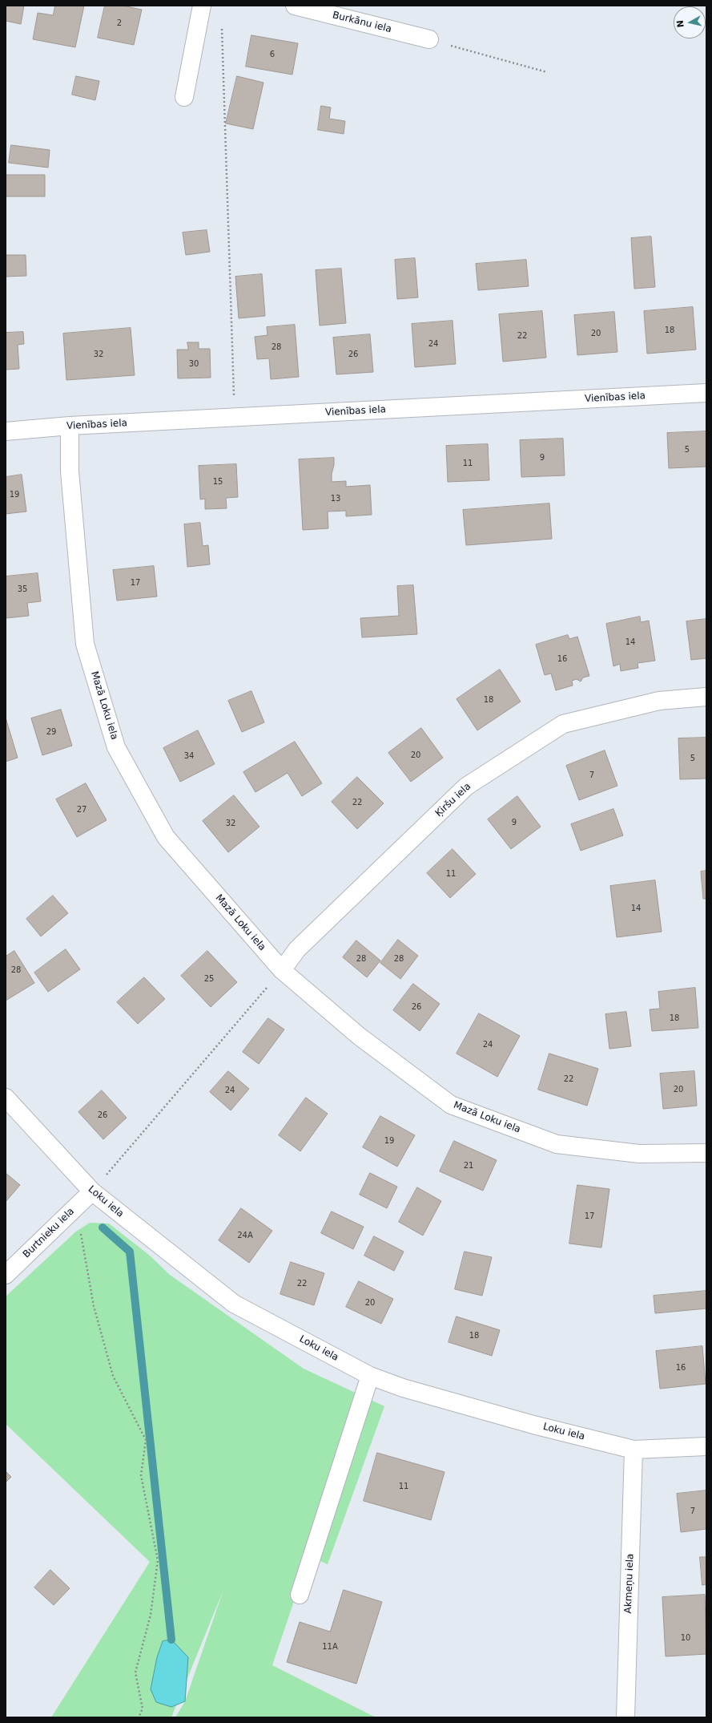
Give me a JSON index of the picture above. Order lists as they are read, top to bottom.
{
  "streets": {
    "street": [
      "Burkānu iela",
      "Vienības iela",
      "Mazā Loku iela",
      "Ķiršu iela",
      "Loku iela",
      "Burtnieku iela",
      "Akmeņu iela"
    ]
  },
  "crossings": [
    ["Vienības iela", "Mazā Loku iela"],
    ["Mazā Loku iela", "Ķiršu iela"],
    ["Loku iela", "Burtnieku iela"],
    ["Loku iela", "Akmeņu iela"]
  ],
  "house_numbers": [
    "2",
    "6",
    "18",
    "20",
    "22",
    "24",
    "28",
    "32",
    "26",
    "30",
    "5",
    "9",
    "11",
    "15",
    "19",
    "13",
    "17",
    "35",
    "14",
    "16",
    "18",
    "29",
    "20",
    "34",
    "5",
    "7",
    "22",
    "27",
    "9",
    "32",
    "11",
    "14",
    "28",
    "28",
    "28",
    "25",
    "26",
    "18",
    "24",
    "22",
    "20",
    "24",
    "26",
    "19",
    "21",
    "17",
    "24A",
    "22",
    "20",
    "18",
    "16",
    "11",
    "7",
    "10",
    "11A"
  ],
  "north": "left"
}
